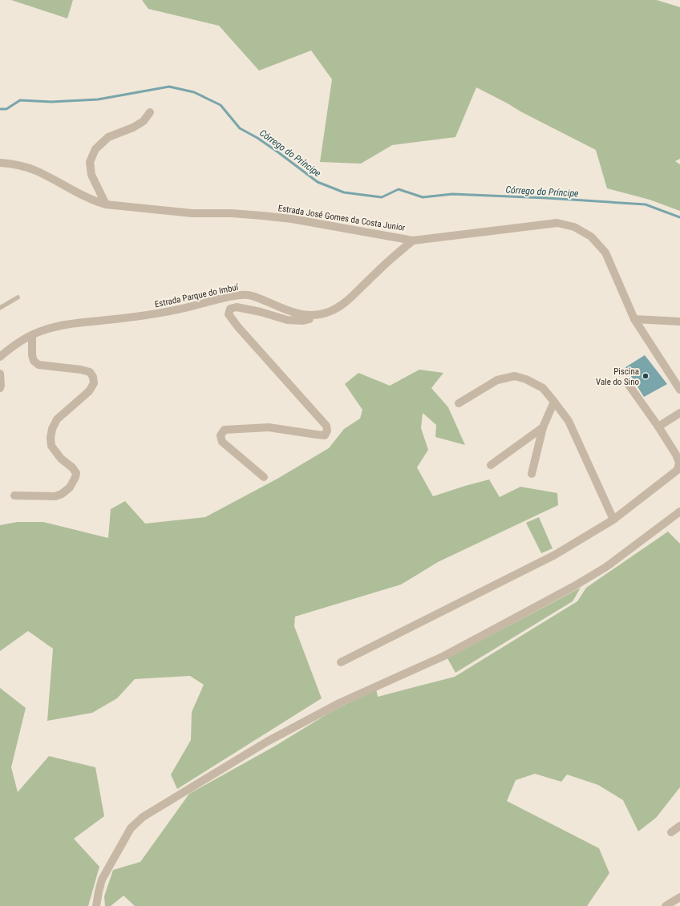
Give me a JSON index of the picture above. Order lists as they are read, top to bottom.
{
  "streets": {
    "street": ["Estrada José Gomes da Costa Junior", "Estrada Parque do Imbuí"]
  },
  "crossings": [
    ["Estrada José Gomes da Costa Junior", "Estrada Parque do Imbuí"]
  ],
  "water": ["Córrego do Príncipe"],
  "places": ["Piscina Vale do Sino"]
}
